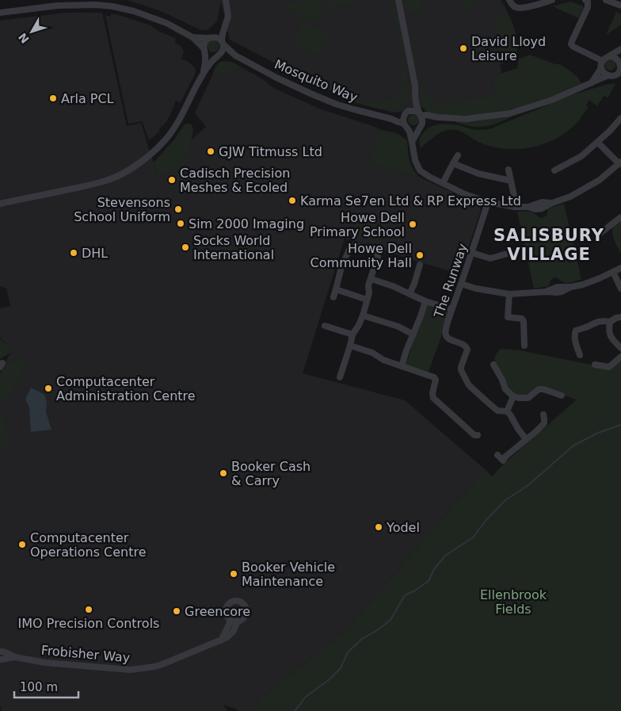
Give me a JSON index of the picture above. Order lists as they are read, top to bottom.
{
  "streets": {
    "street": ["Mosquito Way", "The Runway", "Frobisher Way"]
  },
  "districts": ["SALISBURY VILLAGE"],
  "parks": ["Ellenbrook Fields"],
  "places": [
    "David Lloyd Leisure",
    "Arla PCL",
    "GJW Titmuss Ltd",
    "Cadisch Precision Meshes & Ecoled",
    "Karma Se7en Ltd & RP Express Ltd",
    "Stevensons School Uniform",
    "Sim 2000 Imaging",
    "Howe Dell Primary School",
    "Socks World International",
    "DHL",
    "Howe Dell Community Hall",
    "Computacenter Administration Centre",
    "Booker Cash & Carry",
    "Yodel",
    "Computacenter Operations Centre",
    "Booker Vehicle Maintenance",
    "IMO Precision Controls",
    "Greencore"
  ],
  "scale_bar": "100 m",
  "north": "bottom left"
}
